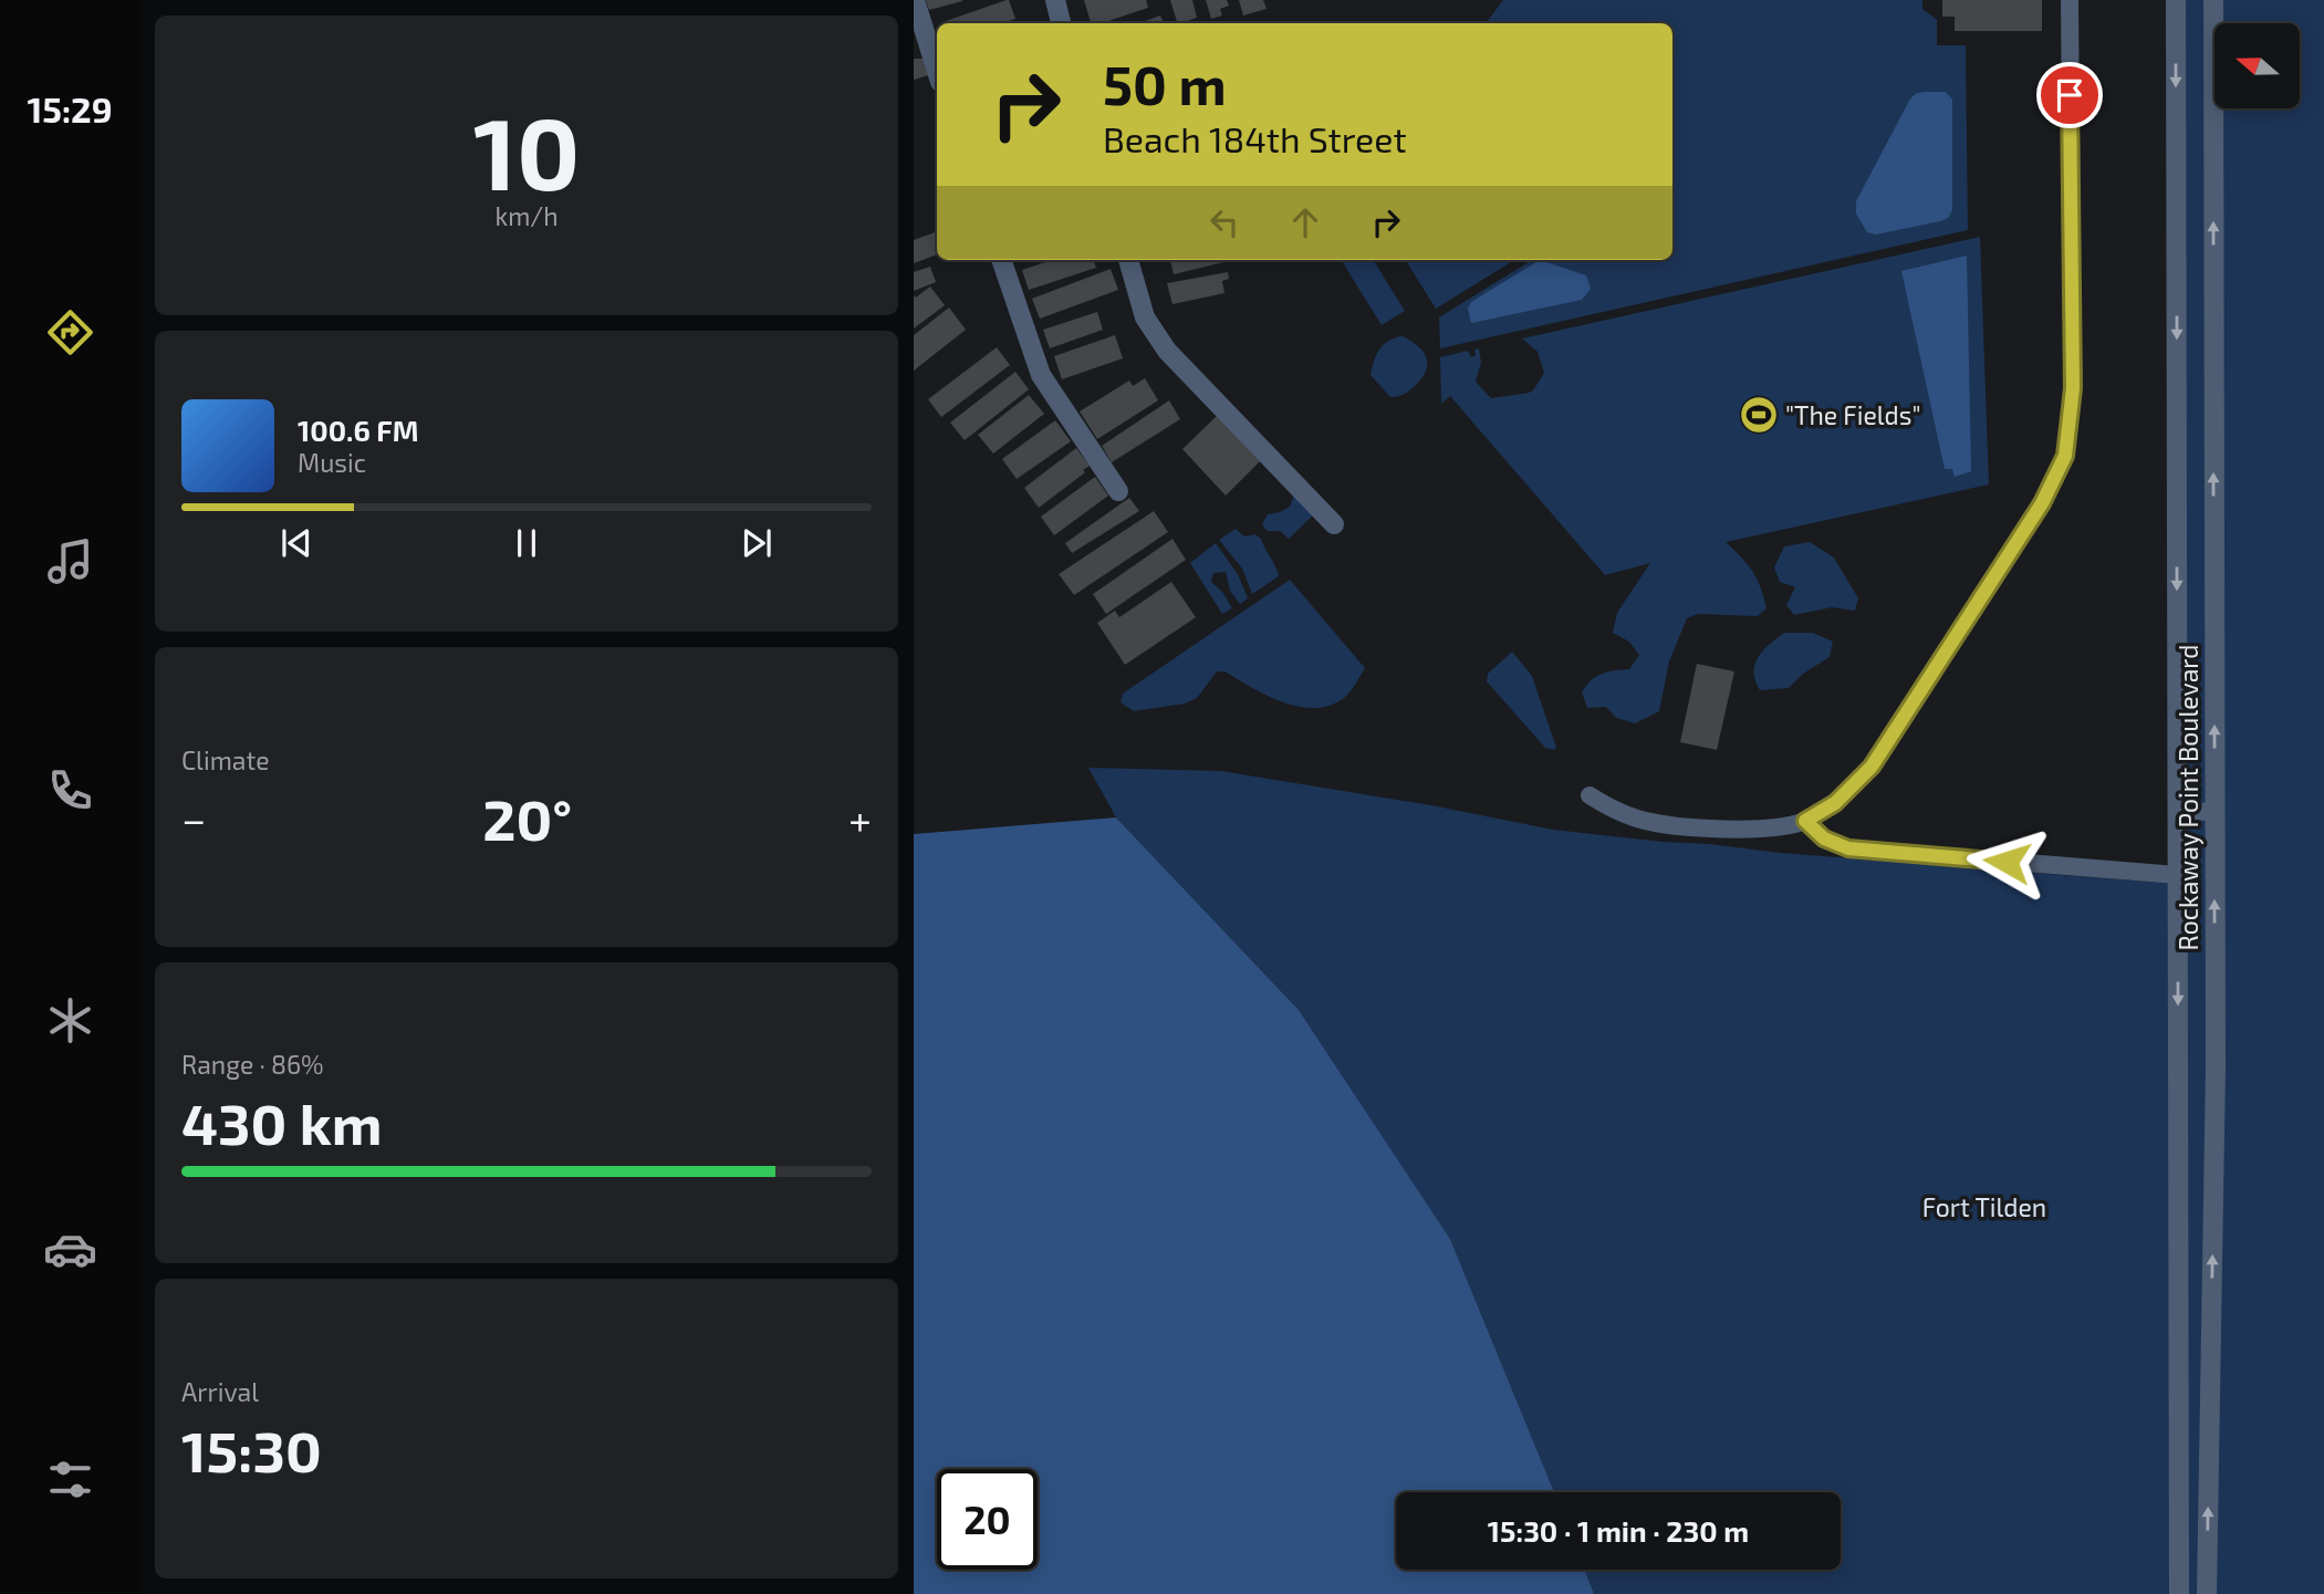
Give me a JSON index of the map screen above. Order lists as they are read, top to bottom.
{
  "streets": {
    "street": ["Rockaway Point Boulevard"]
  },
  "parks": ["Fort Tilden"],
  "places": {
    "sports": ["\"The Fields\""]
  },
  "north": "left",
  "page": {
    "tabs": "15:29",
    "tile": [
      ["10", "km/h"],
      "Climate",
      ["Range · 86%", "430 km"],
      ["Arrival", "15:30"]
    ],
    "turn": ["50 m", "Beach 184th Street"],
    "song": ["100.6 FM", "Music"],
    "heat": ["−", "20°", "+"],
    "limit": "20",
    "trip": "15:30 · 1 min · 230 m"
  }
}
